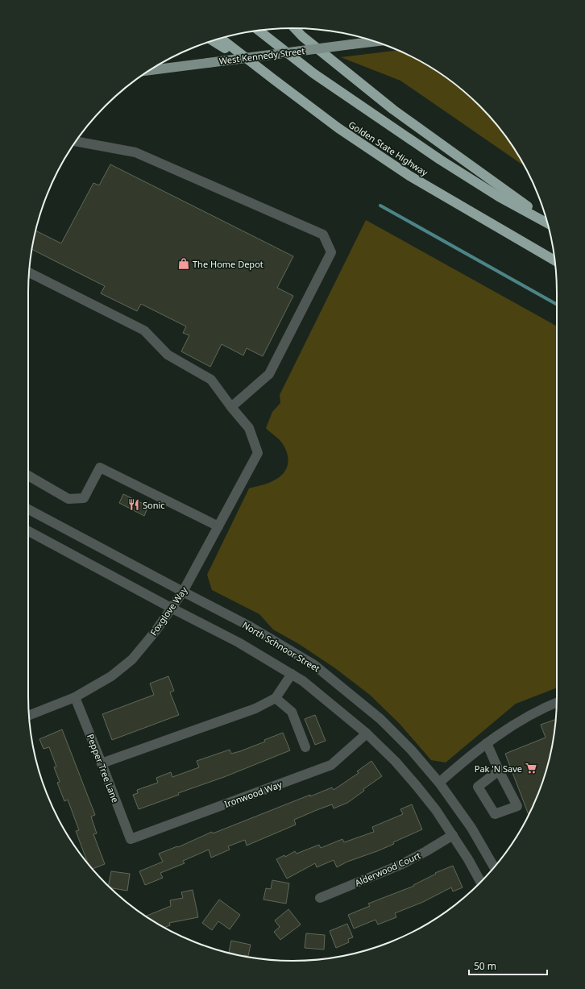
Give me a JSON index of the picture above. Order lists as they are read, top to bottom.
{
  "streets": {
    "highway": ["Golden State Highway"],
    "main road": ["West Kennedy Street"],
    "street": [
      "Foxglove Way",
      "North Schnoor Street",
      "Pepper Tree Lane",
      "Ironwood Way",
      "Alderwood Court"
    ]
  },
  "crossings": [
    ["Foxglove Way", "North Schnoor Street"],
    ["Foxglove Way", "Pepper Tree Lane"],
    ["North Schnoor Street", "Ironwood Way"],
    ["North Schnoor Street", "Alderwood Court"],
    ["Pepper Tree Lane", "Ironwood Way"]
  ],
  "places": {
    "shop": ["The Home Depot"],
    "restaurant": ["Sonic"],
    "supermarket": ["Pak 'N Save"]
  },
  "scale_bar": "50 m"
}
